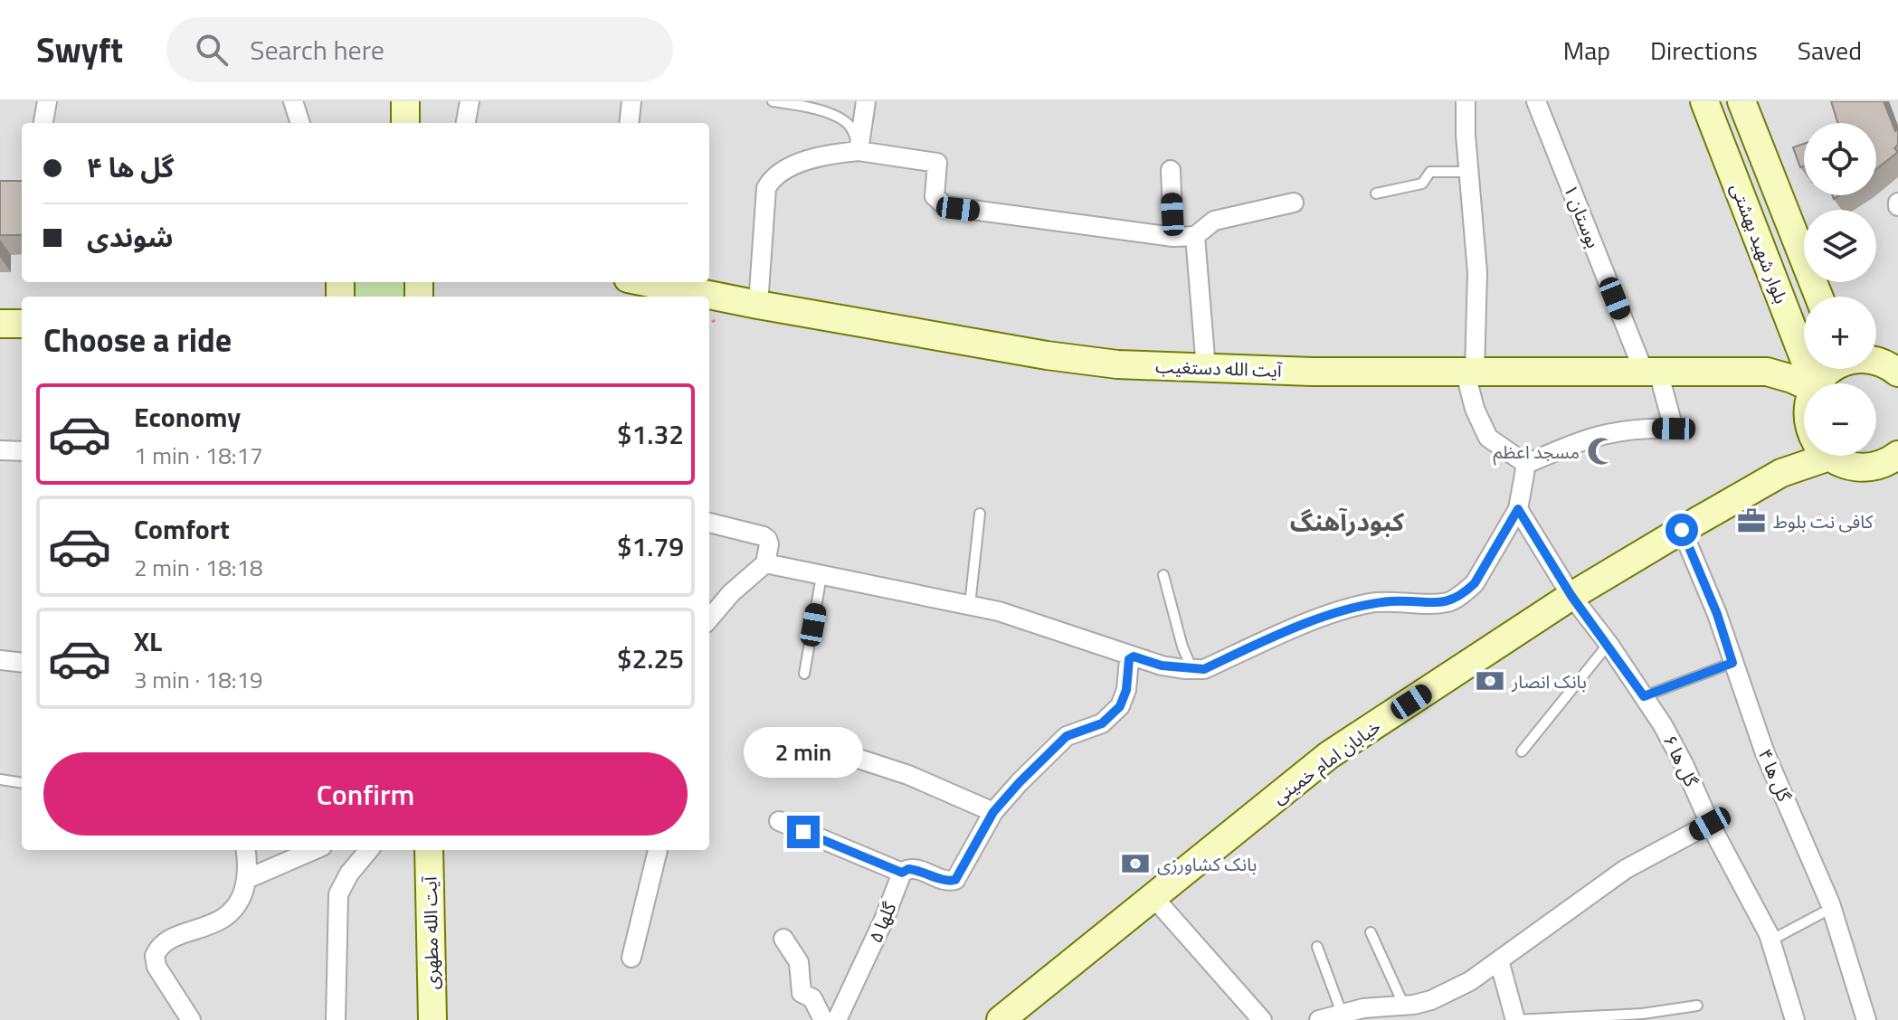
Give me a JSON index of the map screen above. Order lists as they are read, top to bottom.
{
  "streets": {
    "main road": [
      "بلوار شهید بهشتی",
      "آیت الله دستغیب",
      "خیابان امام خمینی",
      "آیت الله مطهری"
    ],
    "street": [
      "بوستان ۱",
      "گل ها ۶",
      "گل ها ۴",
      "گلها ۵"
    ]
  },
  "crossings": [
    ["بوستان ۱", "آیت الله دستغیب"],
    ["گل ها ۶", "خیابان امام خمینی"],
    ["خیابان امام خمینی", "گل ها ۴"]
  ],
  "districts": ["کبودرآهنگ"],
  "places": {
    "mosque": ["مسجد اعظم"],
    "office": ["کافی نت بلوط"],
    "bank": ["بانک انصار", "بانک کشاورزی"]
  },
  "page": {
    "header": "Swyft",
    "search": "Search here",
    "nav": ["Map", "Directions", "Saved"],
    "map_buttons": ["+", "−"],
    "banner": ["گل ها ۴", "شوندی"],
    "heading": "Choose a ride",
    "list": [
      {
        "name": "Economy",
        "note": "1 min · 18:17",
        "value": "$1.32"
      },
      {
        "name": "Comfort",
        "note": "2 min · 18:18",
        "value": "$1.79"
      },
      {
        "name": "XL",
        "note": "3 min · 18:19",
        "value": "$2.25"
      }
    ],
    "bubble": "2 min",
    "buttons": "Confirm"
  }
}
